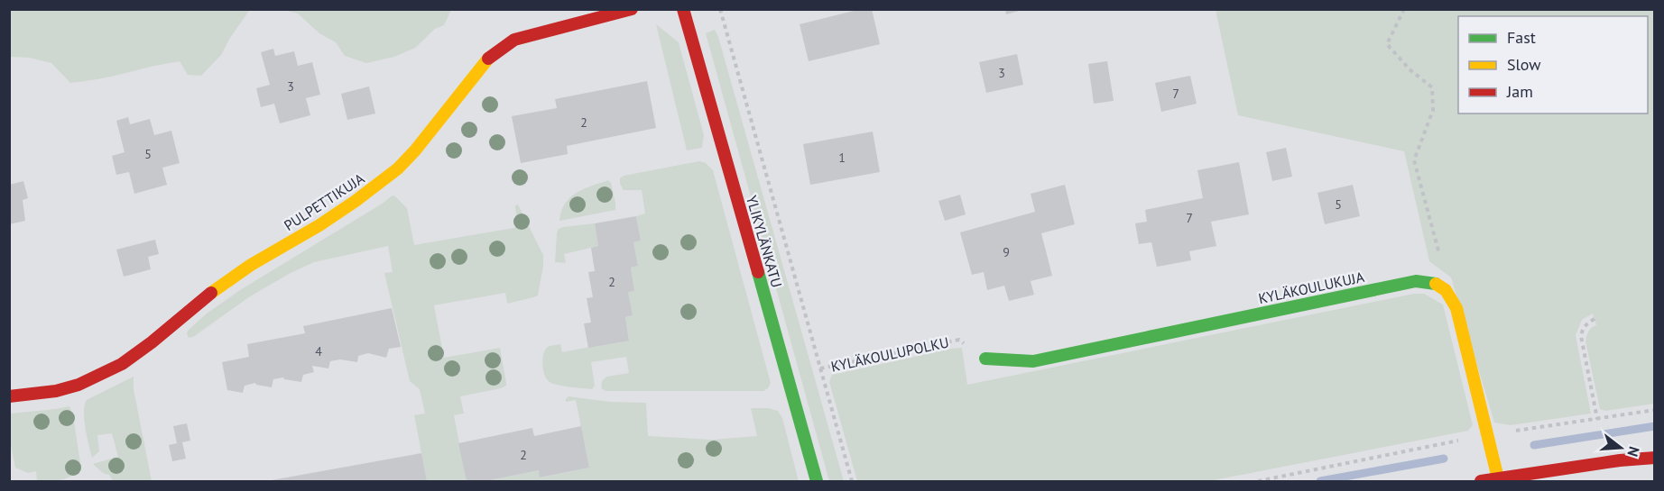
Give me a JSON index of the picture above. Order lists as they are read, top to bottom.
{
  "streets": {
    "street": ["PULPETTIKUJA", "YLIKYLÄNKATU", "KYLÄKOULUKUJA"],
    "path": ["KYLÄKOULUPOLKU"]
  },
  "crossings": [
    ["KYLÄKOULUKUJA", "KYLÄKOULUPOLKU"]
  ],
  "house_numbers": [
    "3",
    "3",
    "7",
    "2",
    "5",
    "1",
    "5",
    "7",
    "9",
    "2",
    "4",
    "2"
  ],
  "legend": ["Fast", "Slow", "Jam"],
  "north": "right"
}
